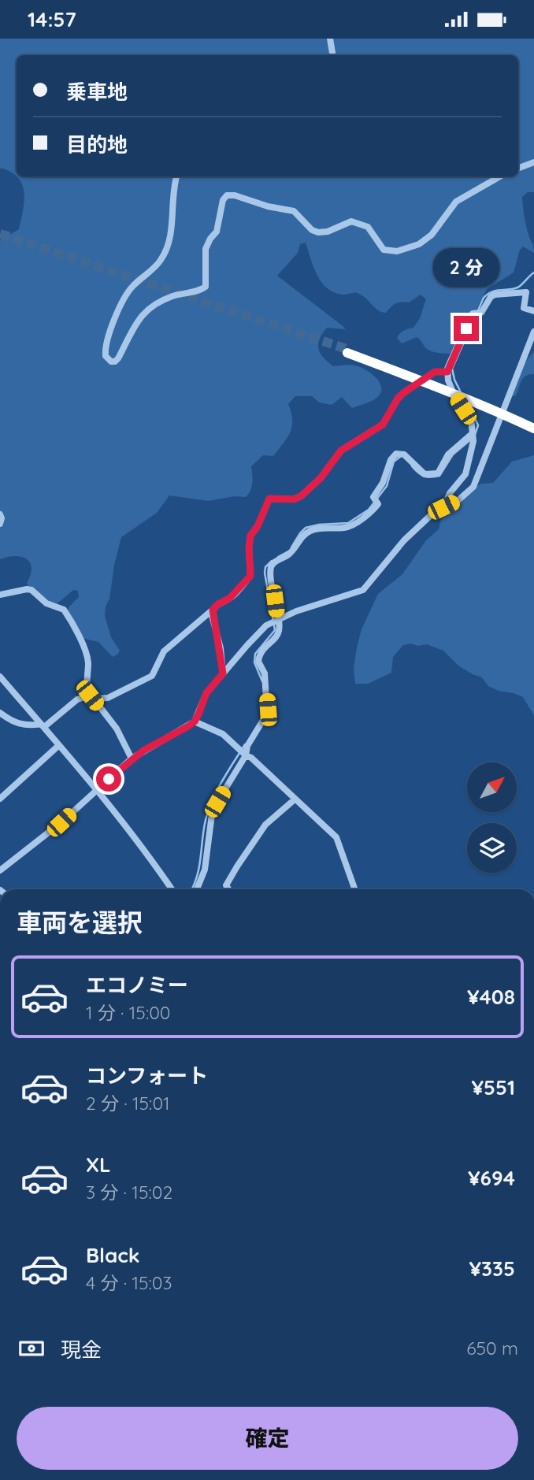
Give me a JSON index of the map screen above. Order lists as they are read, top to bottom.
{
  "north": "top right",
  "page": {
    "status": "14:57",
    "banner": ["乗車地", "目的地"],
    "bubble": "2 分",
    "heading": "車両を選択",
    "list": [
      {
        "name": "エコノミー",
        "note": "1 分 · 15:00",
        "value": "¥408"
      },
      {
        "name": "コンフォート",
        "note": "2 分 · 15:01",
        "value": "¥551"
      },
      {
        "name": "XL",
        "note": "3 分 · 15:02",
        "value": "¥694"
      },
      {
        "name": "Black",
        "note": "4 分 · 15:03",
        "value": "¥335"
      }
    ],
    "pay": ["現金", "650 m"],
    "buttons": "確定"
  }
}
